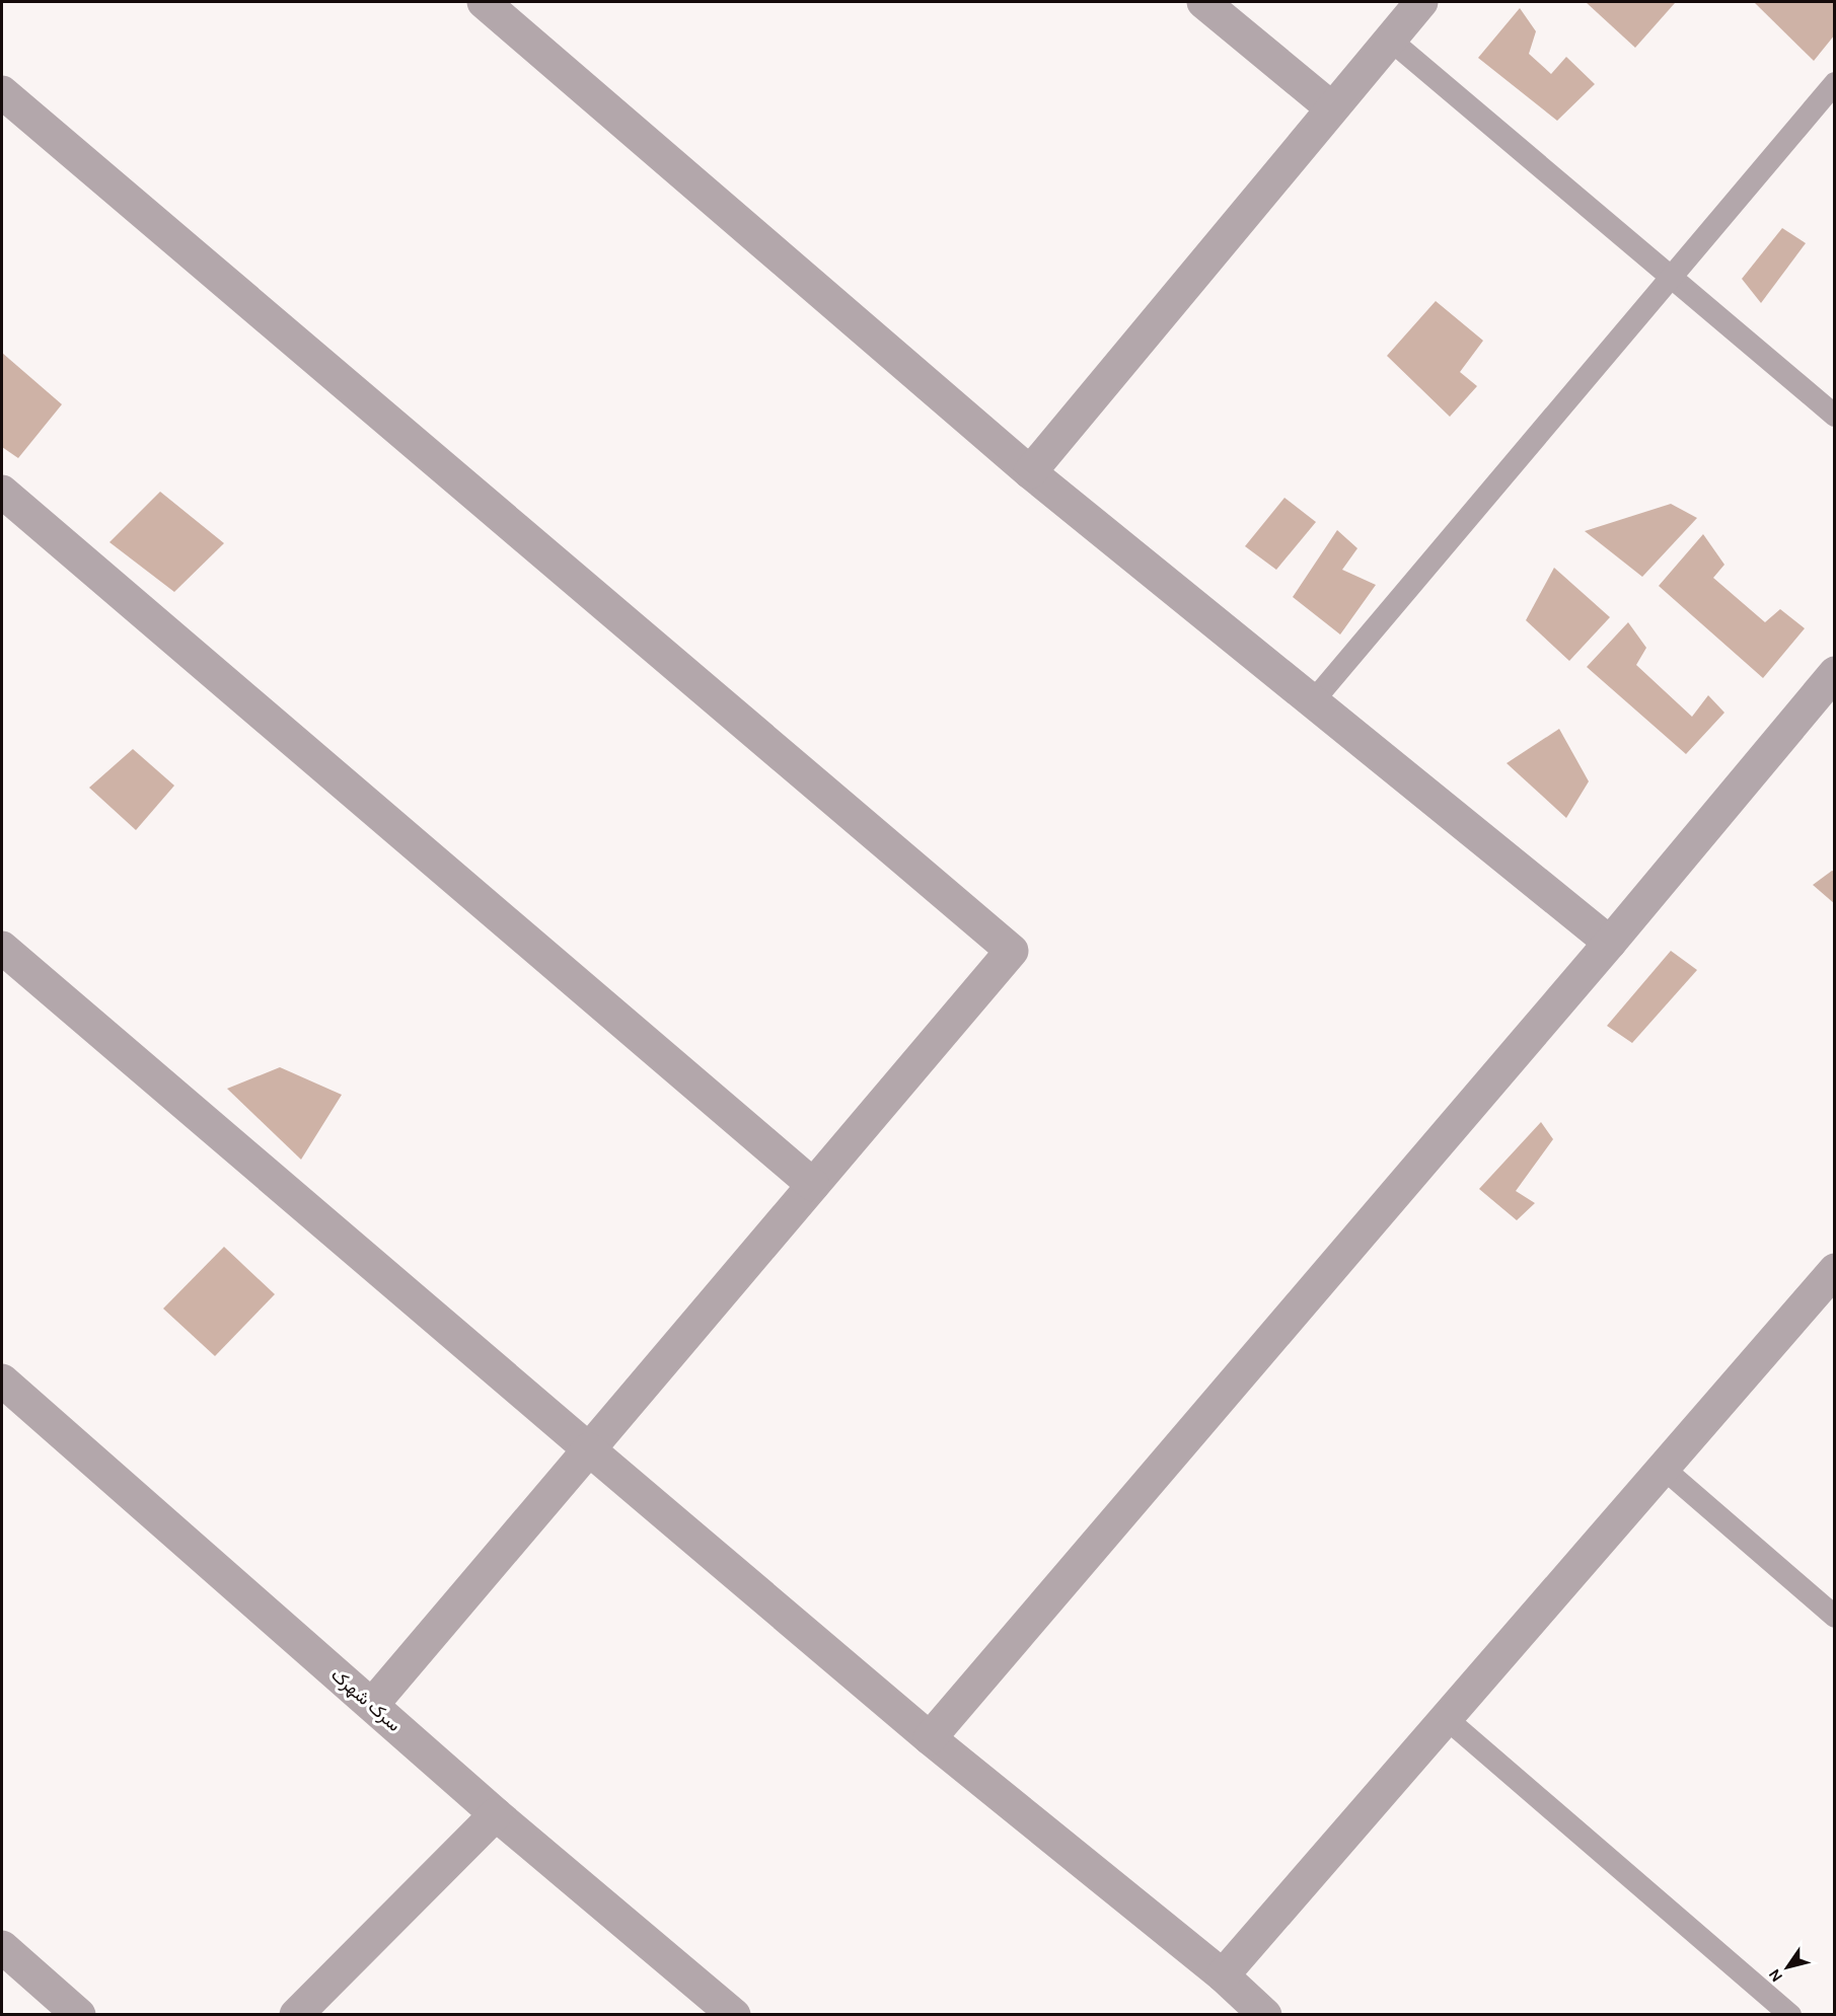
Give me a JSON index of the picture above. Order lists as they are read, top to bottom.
{
  "streets": {
    "street": ["سرک شهرک"]
  },
  "north": "bottom left"
}
